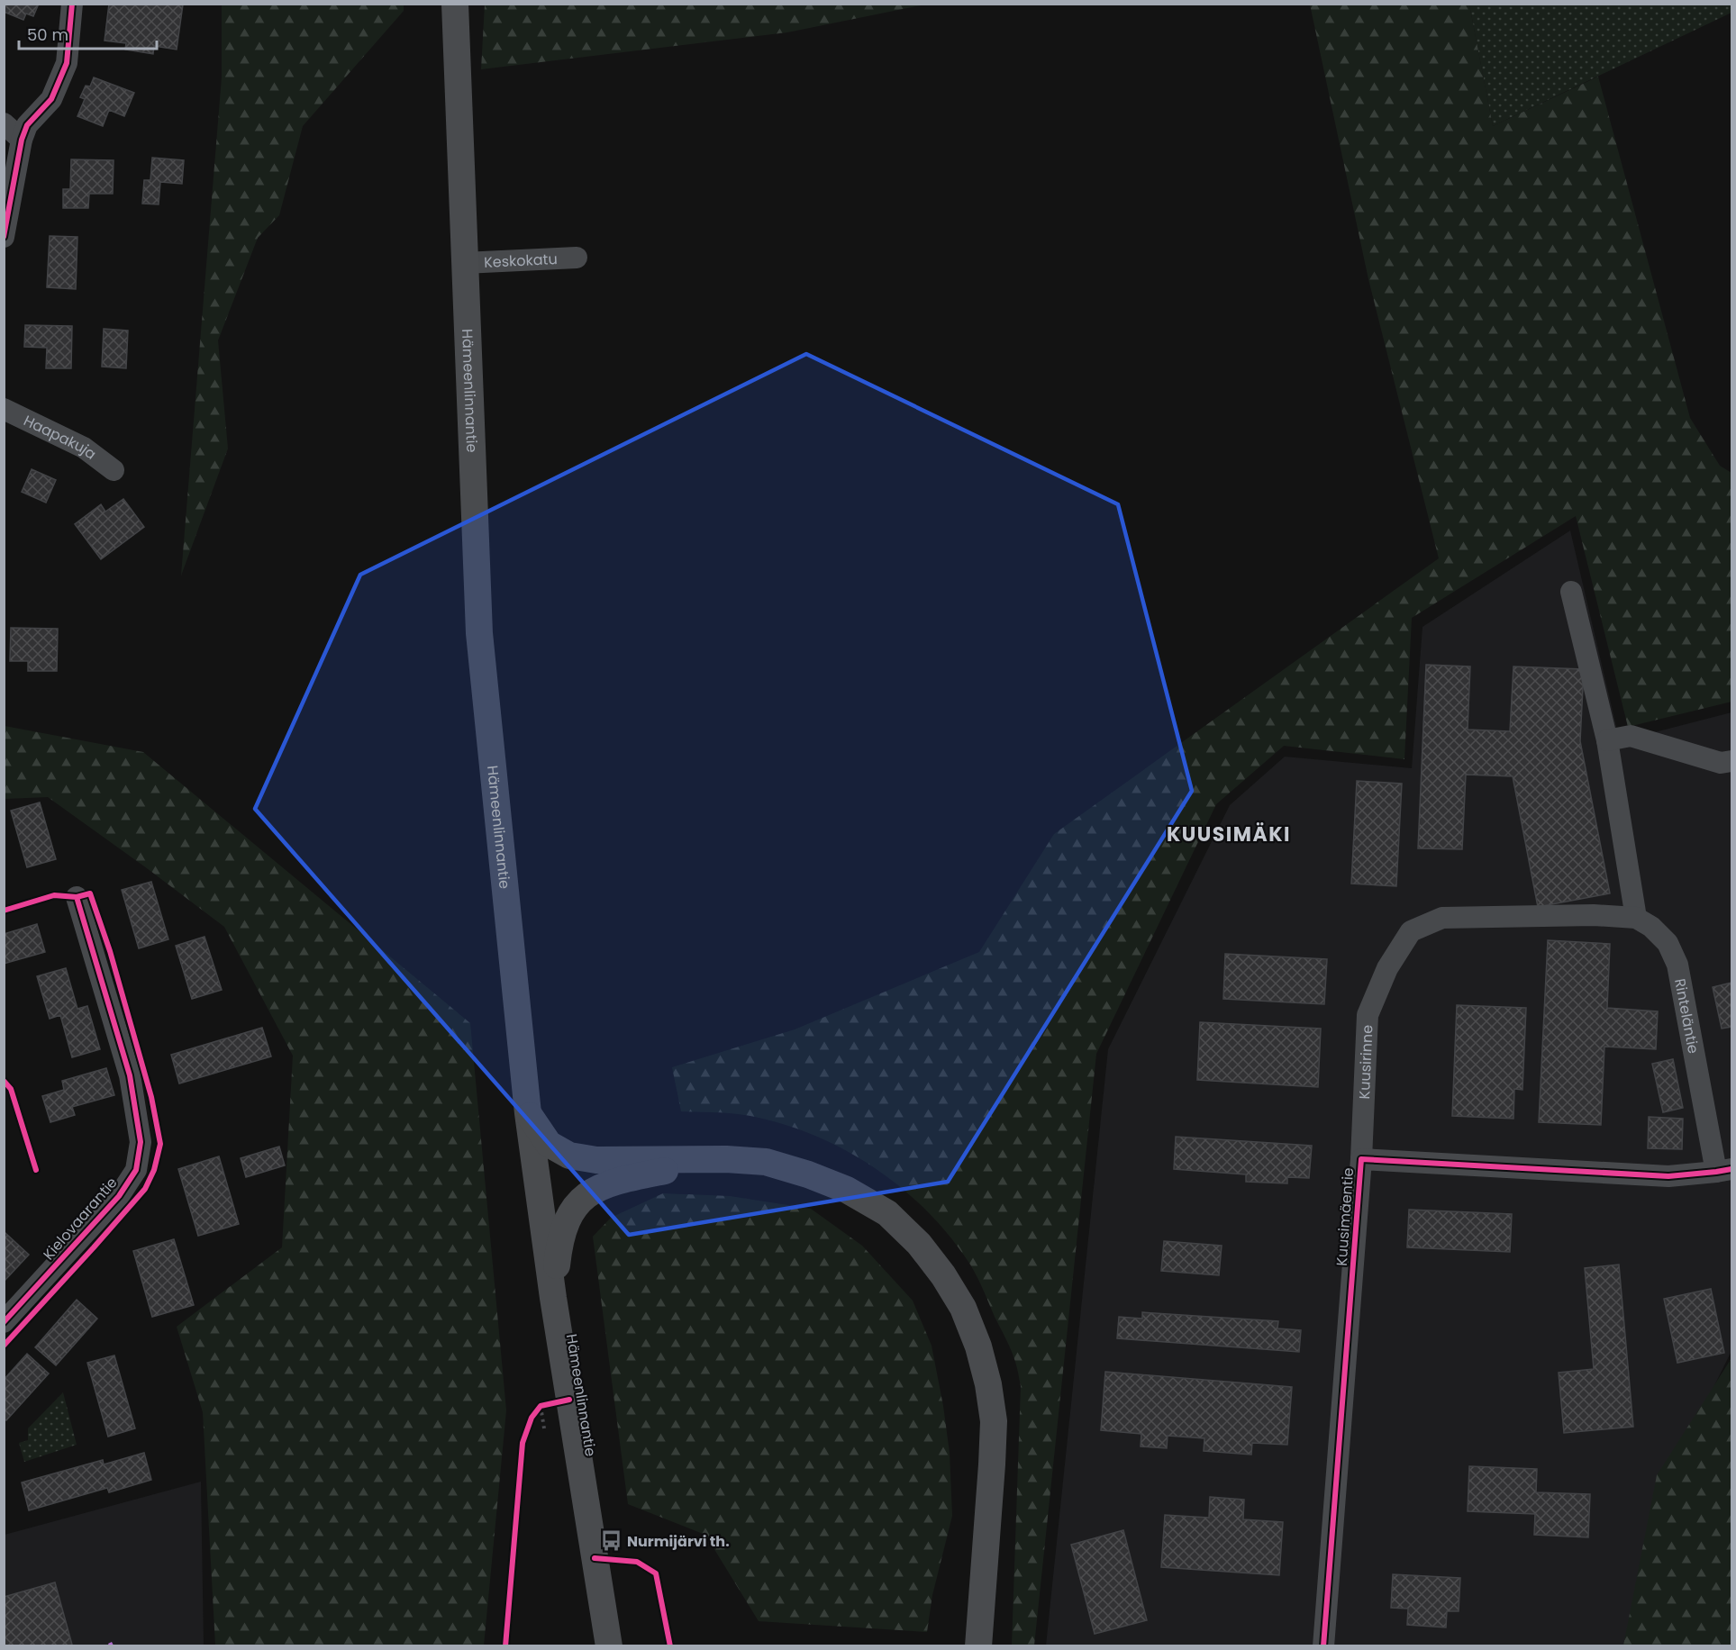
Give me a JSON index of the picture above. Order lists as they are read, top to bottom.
{
  "streets": {
    "main road": ["Hämeenlinnantie"],
    "street": [
      "Keskokatu",
      "Haapakuja",
      "Rinteläntie",
      "Kuusirinne",
      "Kuusimäentie",
      "Kielovaarantie"
    ]
  },
  "crossings": [
    ["Keskokatu", "Hämeenlinnantie"],
    ["Rinteläntie", "Kuusirinne"],
    ["Rinteläntie", "Kuusimäentie"],
    ["Kuusirinne", "Kuusimäentie"]
  ],
  "districts": ["KUUSIMÄKI"],
  "places": {
    "bus stop": ["Nurmijärvi th."]
  },
  "scale_bar": "50 m"
}
